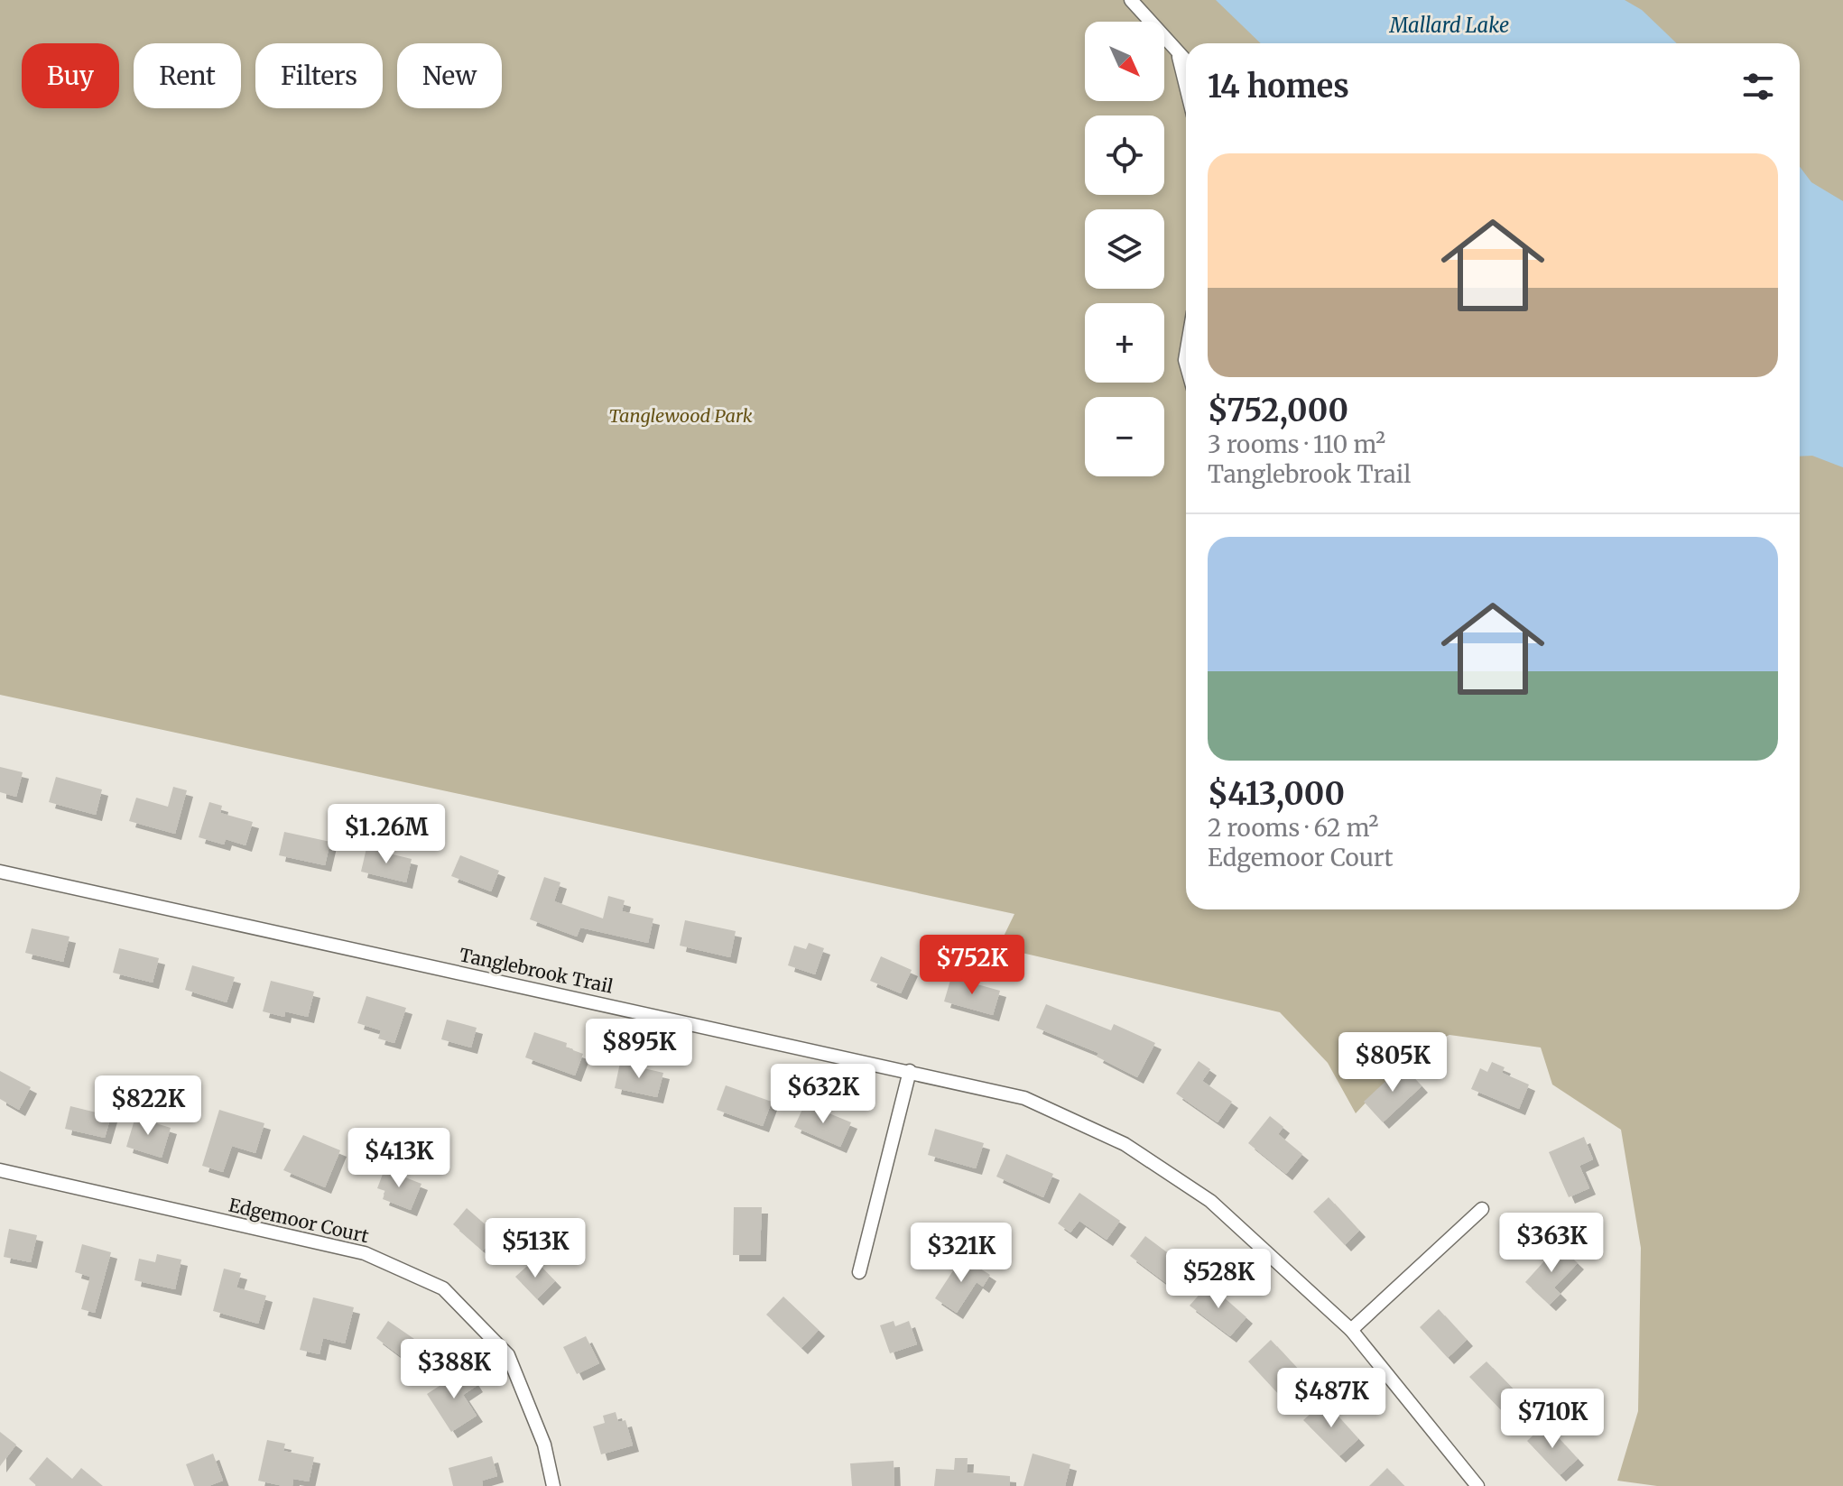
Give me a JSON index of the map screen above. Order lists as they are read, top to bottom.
{
  "streets": {
    "street": ["Tanglebrook Trail", "Edgemoor Court"]
  },
  "water": ["Mallard Lake"],
  "parks": ["Tanglewood Park"],
  "north": "bottom right",
  "page": {
    "map_buttons": ["+", "−"],
    "chip": [
      "Buy",
      "Rent",
      "Filters",
      "New"
    ],
    "heading": "14 homes",
    "list": [
      {
        "name": "$752,000",
        "note": "3 rooms · 110 m² · Tanglebrook Trail"
      },
      {
        "name": "$413,000",
        "note": "2 rooms · 62 m² · Edgemoor Court"
      }
    ],
    "price": [
      "$1.26M",
      "$752K",
      "$895K",
      "$805K",
      "$632K",
      "$822K",
      "$413K",
      "$363K",
      "$513K",
      "$321K",
      "$528K",
      "$388K",
      "$487K",
      "$710K"
    ]
  }
}
